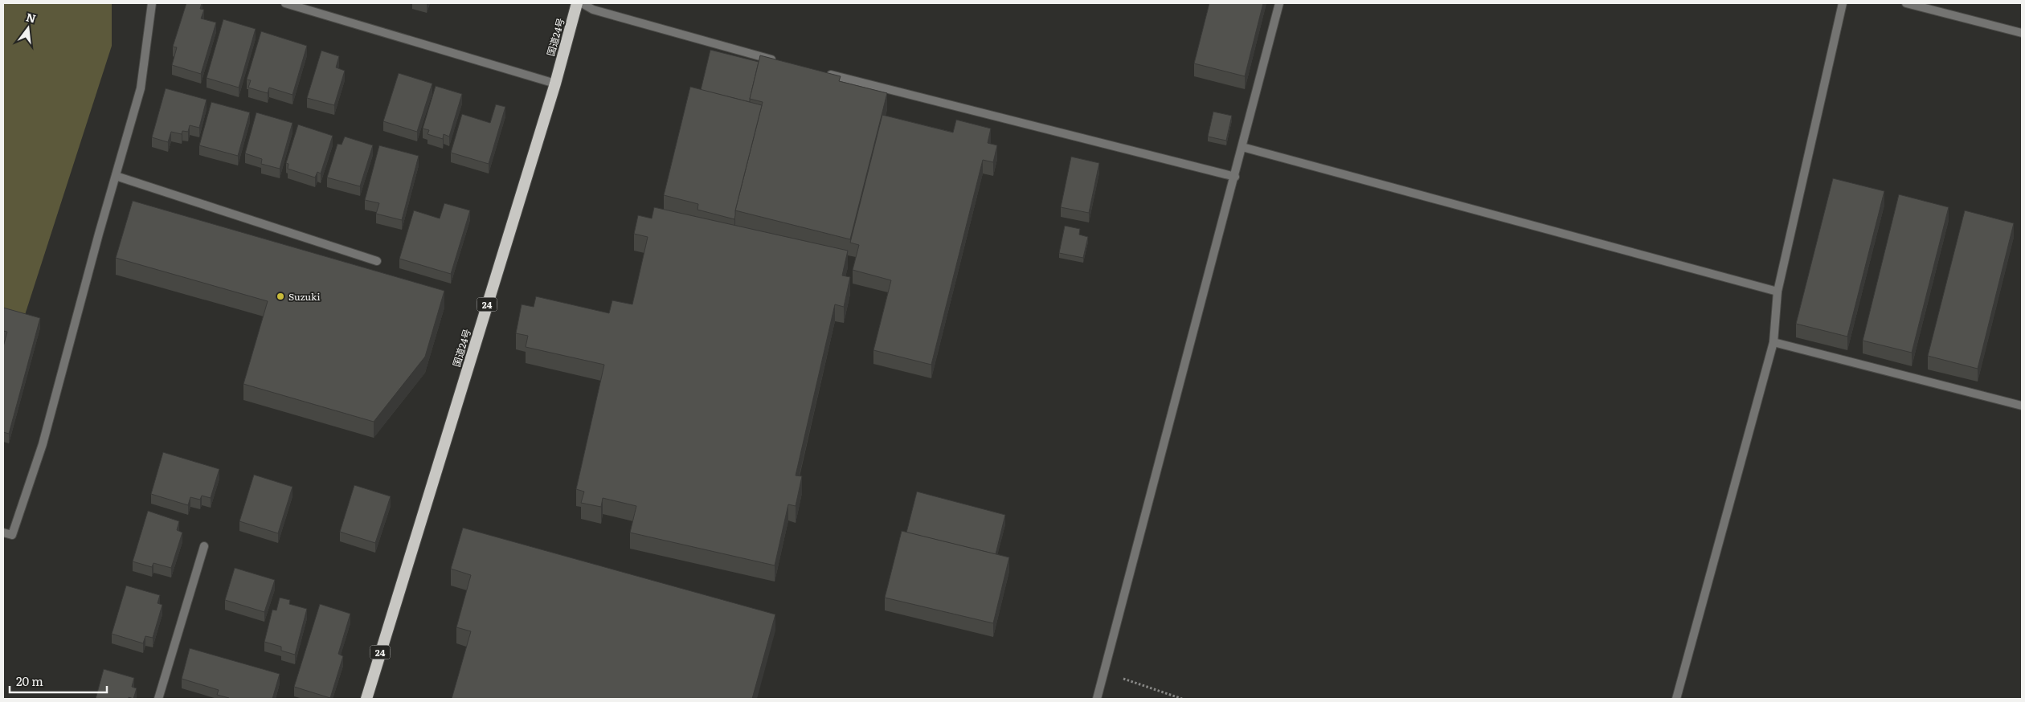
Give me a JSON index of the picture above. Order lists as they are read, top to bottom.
{
  "streets": {
    "highway": ["国道24号", "24"]
  },
  "places": ["Suzuki"],
  "scale_bar": "20 m",
  "north": "top"
}
